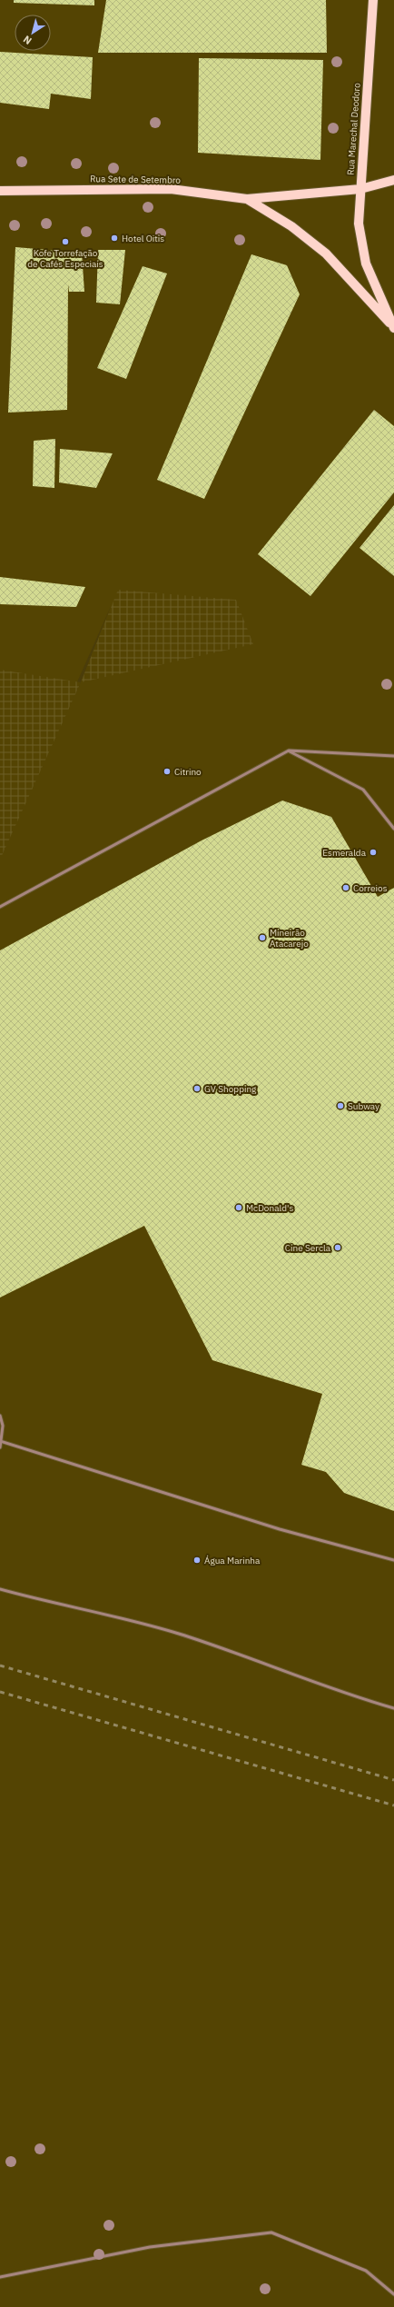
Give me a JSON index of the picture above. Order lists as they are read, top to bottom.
{
  "streets": {
    "main road": ["Rua Marechal Deodoro", "Rua Sete de Setembro"]
  },
  "crossings": [
    ["Rua Marechal Deodoro", "Rua Sete de Setembro"]
  ],
  "places": [
    "Hotel Oitis",
    "Kofe Torrefação de Cafés Especiais",
    "Citrino",
    "Esmeralda",
    "Correios",
    "Mineirão Atacarejo",
    "GV Shopping",
    "Subway",
    "McDonald's",
    "Cine Sercla",
    "Água Marinha"
  ],
  "north": "bottom left"
}
